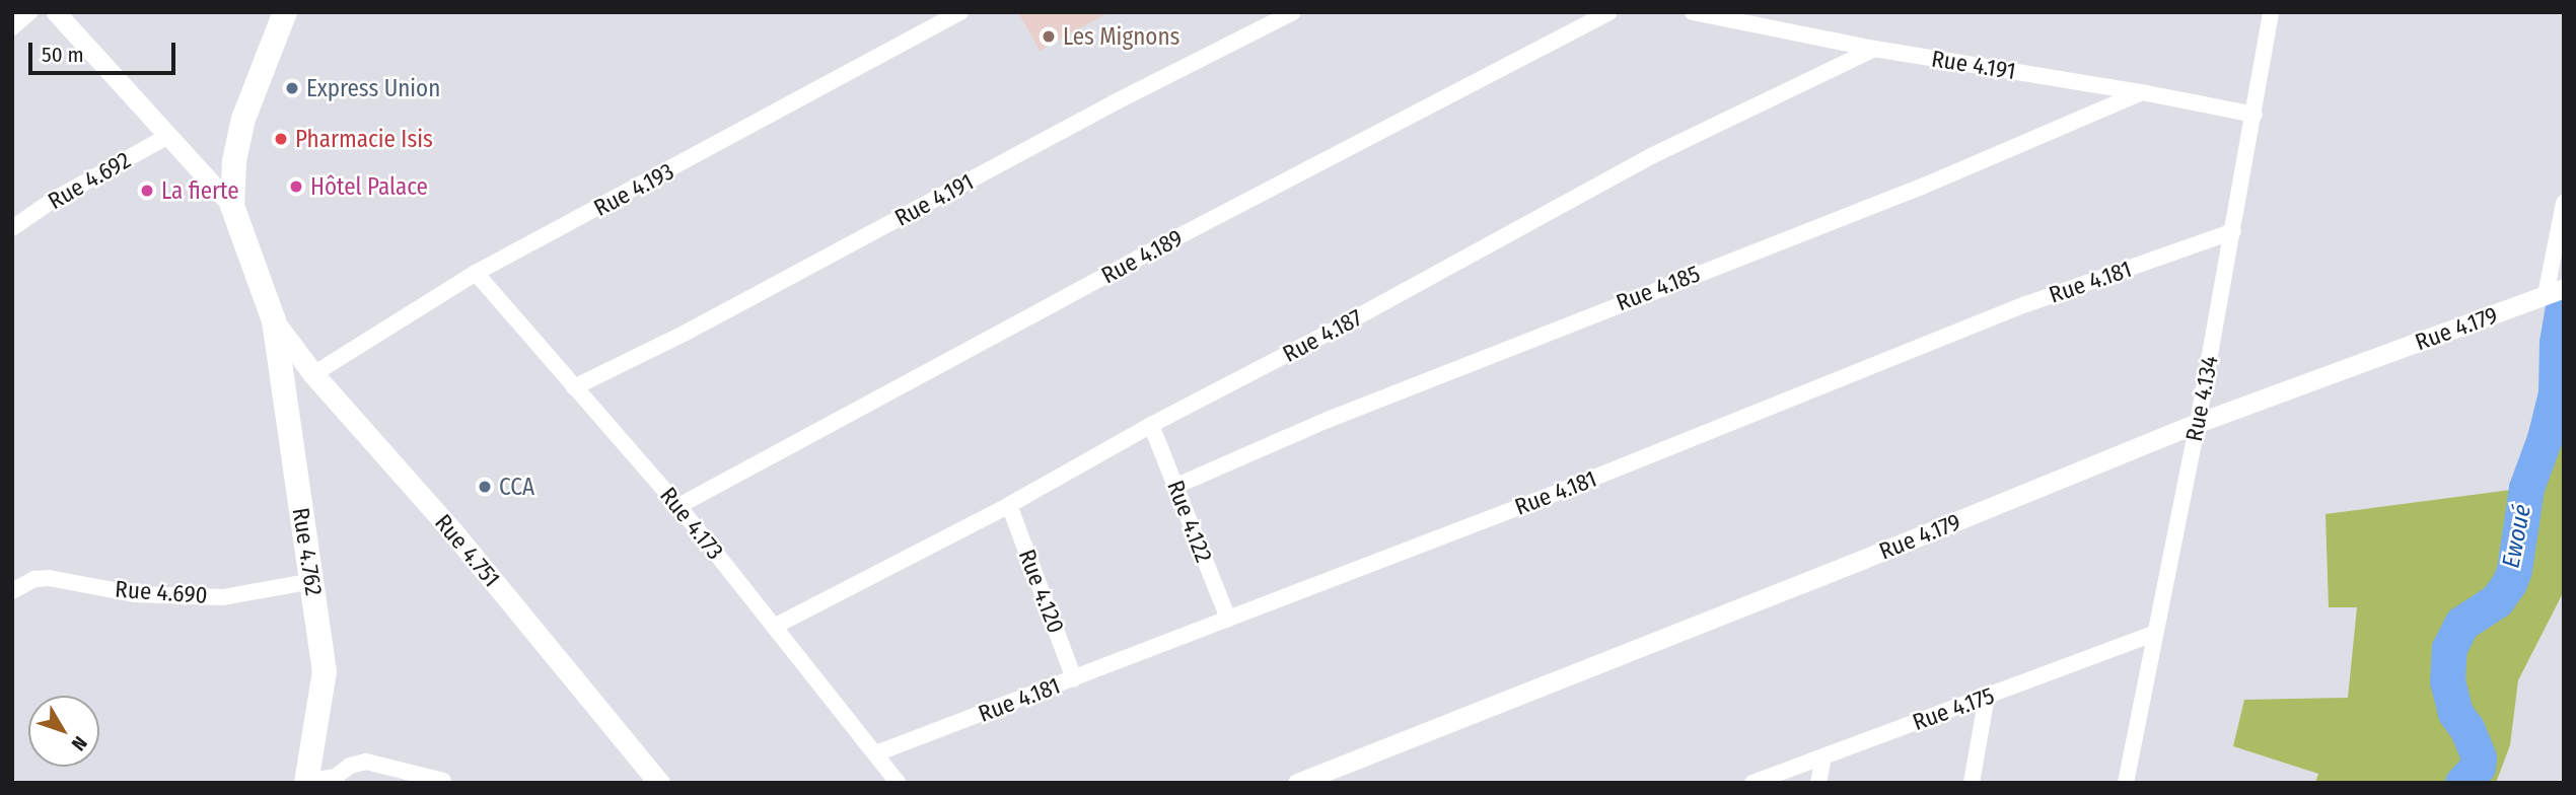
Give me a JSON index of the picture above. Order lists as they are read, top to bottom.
{
  "streets": {
    "main road": ["Rue 4.751", "Rue 4.762"],
    "street": [
      "Rue 4.191",
      "Rue 4.692",
      "Rue 4.193",
      "Rue 4.189",
      "Rue 4.181",
      "Rue 4.185",
      "Rue 4.179",
      "Rue 4.187",
      "Rue 4.134",
      "Rue 4.122",
      "Rue 4.173",
      "Rue 4.120",
      "Rue 4.690",
      "Rue 4.175"
    ]
  },
  "crossings": [
    ["Rue 4.191", "Rue 4.185"],
    ["Rue 4.191", "Rue 4.187"],
    ["Rue 4.191", "Rue 4.134"],
    ["Rue 4.191", "Rue 4.173"],
    ["Rue 4.193", "Rue 4.173"],
    ["Rue 4.193", "Rue 4.751"],
    ["Rue 4.189", "Rue 4.173"],
    ["Rue 4.181", "Rue 4.134"],
    ["Rue 4.181", "Rue 4.122"],
    ["Rue 4.181", "Rue 4.173"],
    ["Rue 4.181", "Rue 4.120"],
    ["Rue 4.185", "Rue 4.122"],
    ["Rue 4.179", "Rue 4.134"],
    ["Rue 4.187", "Rue 4.122"],
    ["Rue 4.187", "Rue 4.173"],
    ["Rue 4.187", "Rue 4.120"],
    ["Rue 4.134", "Rue 4.175"],
    ["Rue 4.751", "Rue 4.762"],
    ["Rue 4.762", "Rue 4.690"]
  ],
  "water": ["Ewoué"],
  "places": [
    "Les Mignons",
    "Express Union",
    "Pharmacie Isis",
    "Hôtel Palace",
    "La fierte",
    "CCA"
  ],
  "scale_bar": "50 m",
  "north": "bottom right"
}
